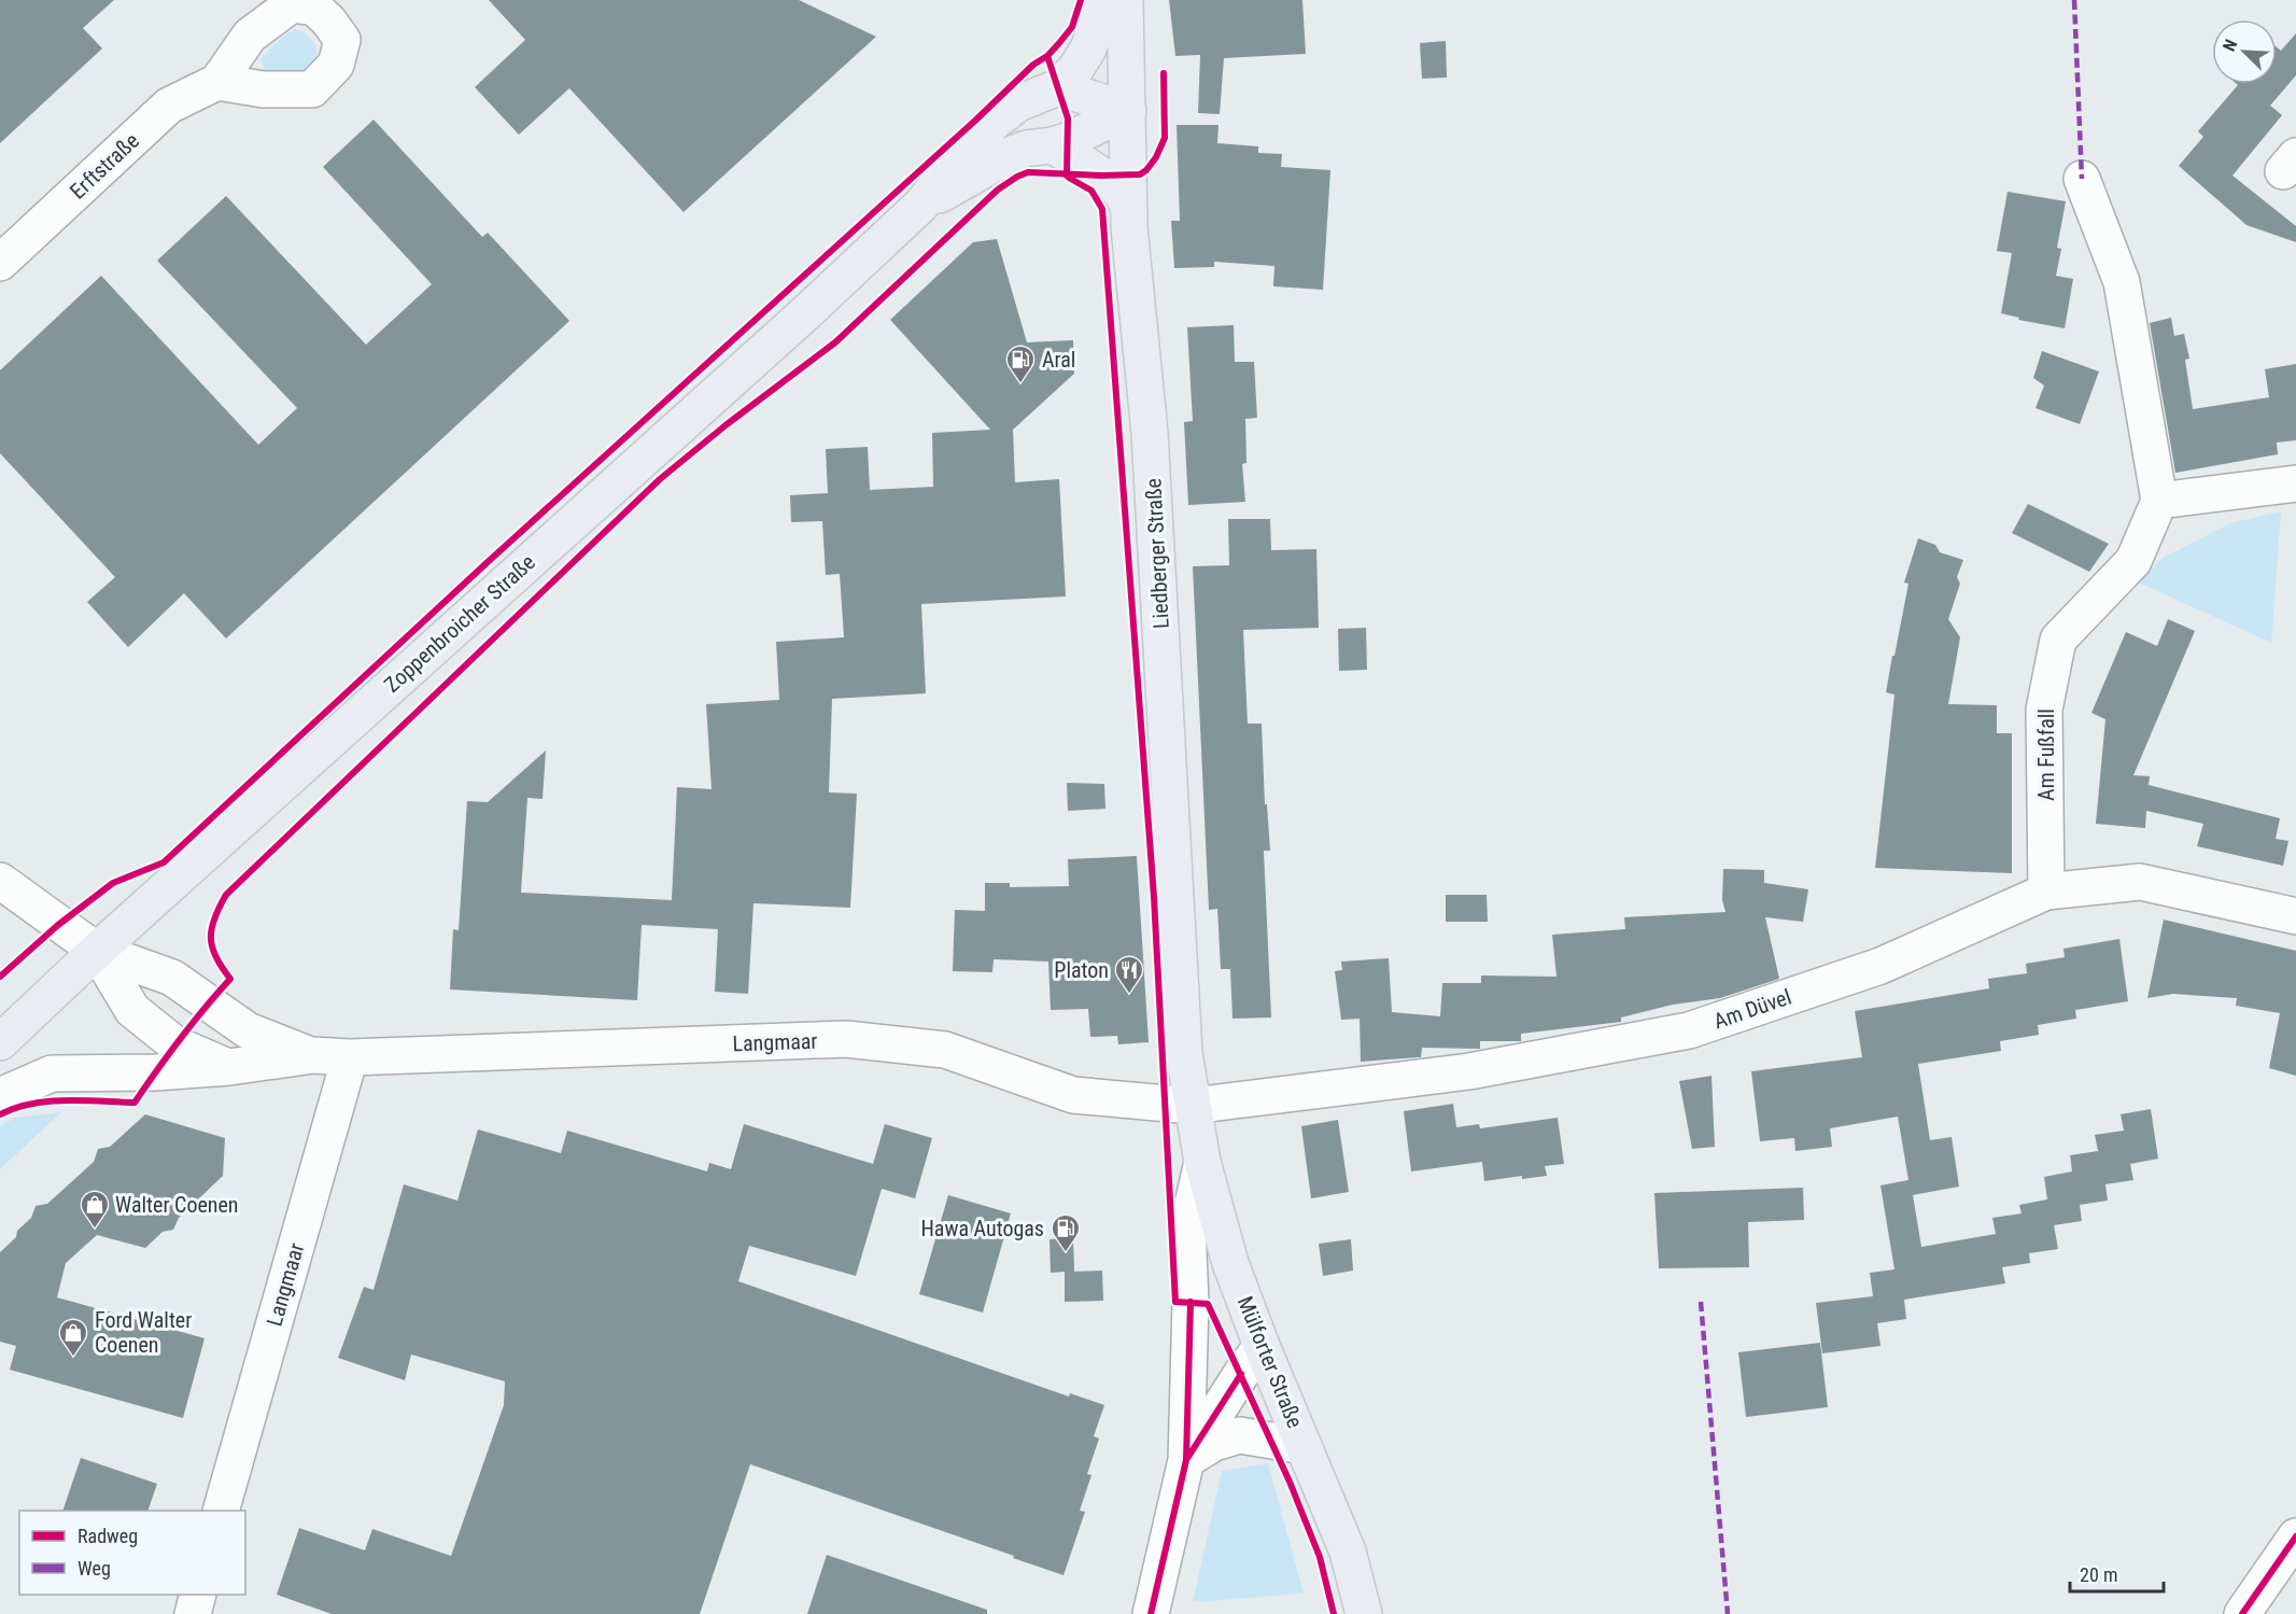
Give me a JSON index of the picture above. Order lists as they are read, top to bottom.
{
  "streets": {
    "main road": ["Liedberger Straße", "Zoppenbroicher Straße", "Mülforter Straße"],
    "street": [
      "Erftstraße",
      "Am Fußfall",
      "Am Düvel",
      "Langmaar"
    ]
  },
  "crossings": [
    ["Liedberger Straße", "Zoppenbroicher Straße"],
    ["Liedberger Straße", "Am Düvel"],
    ["Liedberger Straße", "Langmaar"],
    ["Liedberger Straße", "Mülforter Straße"],
    ["Zoppenbroicher Straße", "Langmaar"],
    ["Am Fußfall", "Am Düvel"],
    ["Am Düvel", "Langmaar"],
    ["Am Düvel", "Mülforter Straße"],
    ["Langmaar", "Mülforter Straße"]
  ],
  "places": {
    "fuel station": ["Aral", "Hawa Autogas"],
    "restaurant": ["Platon"],
    "shop": ["Walter Coenen", "Ford Walter Coenen"]
  },
  "legend": ["Radweg", "Weg"],
  "scale_bar": "20 m",
  "north": "top left"
}
